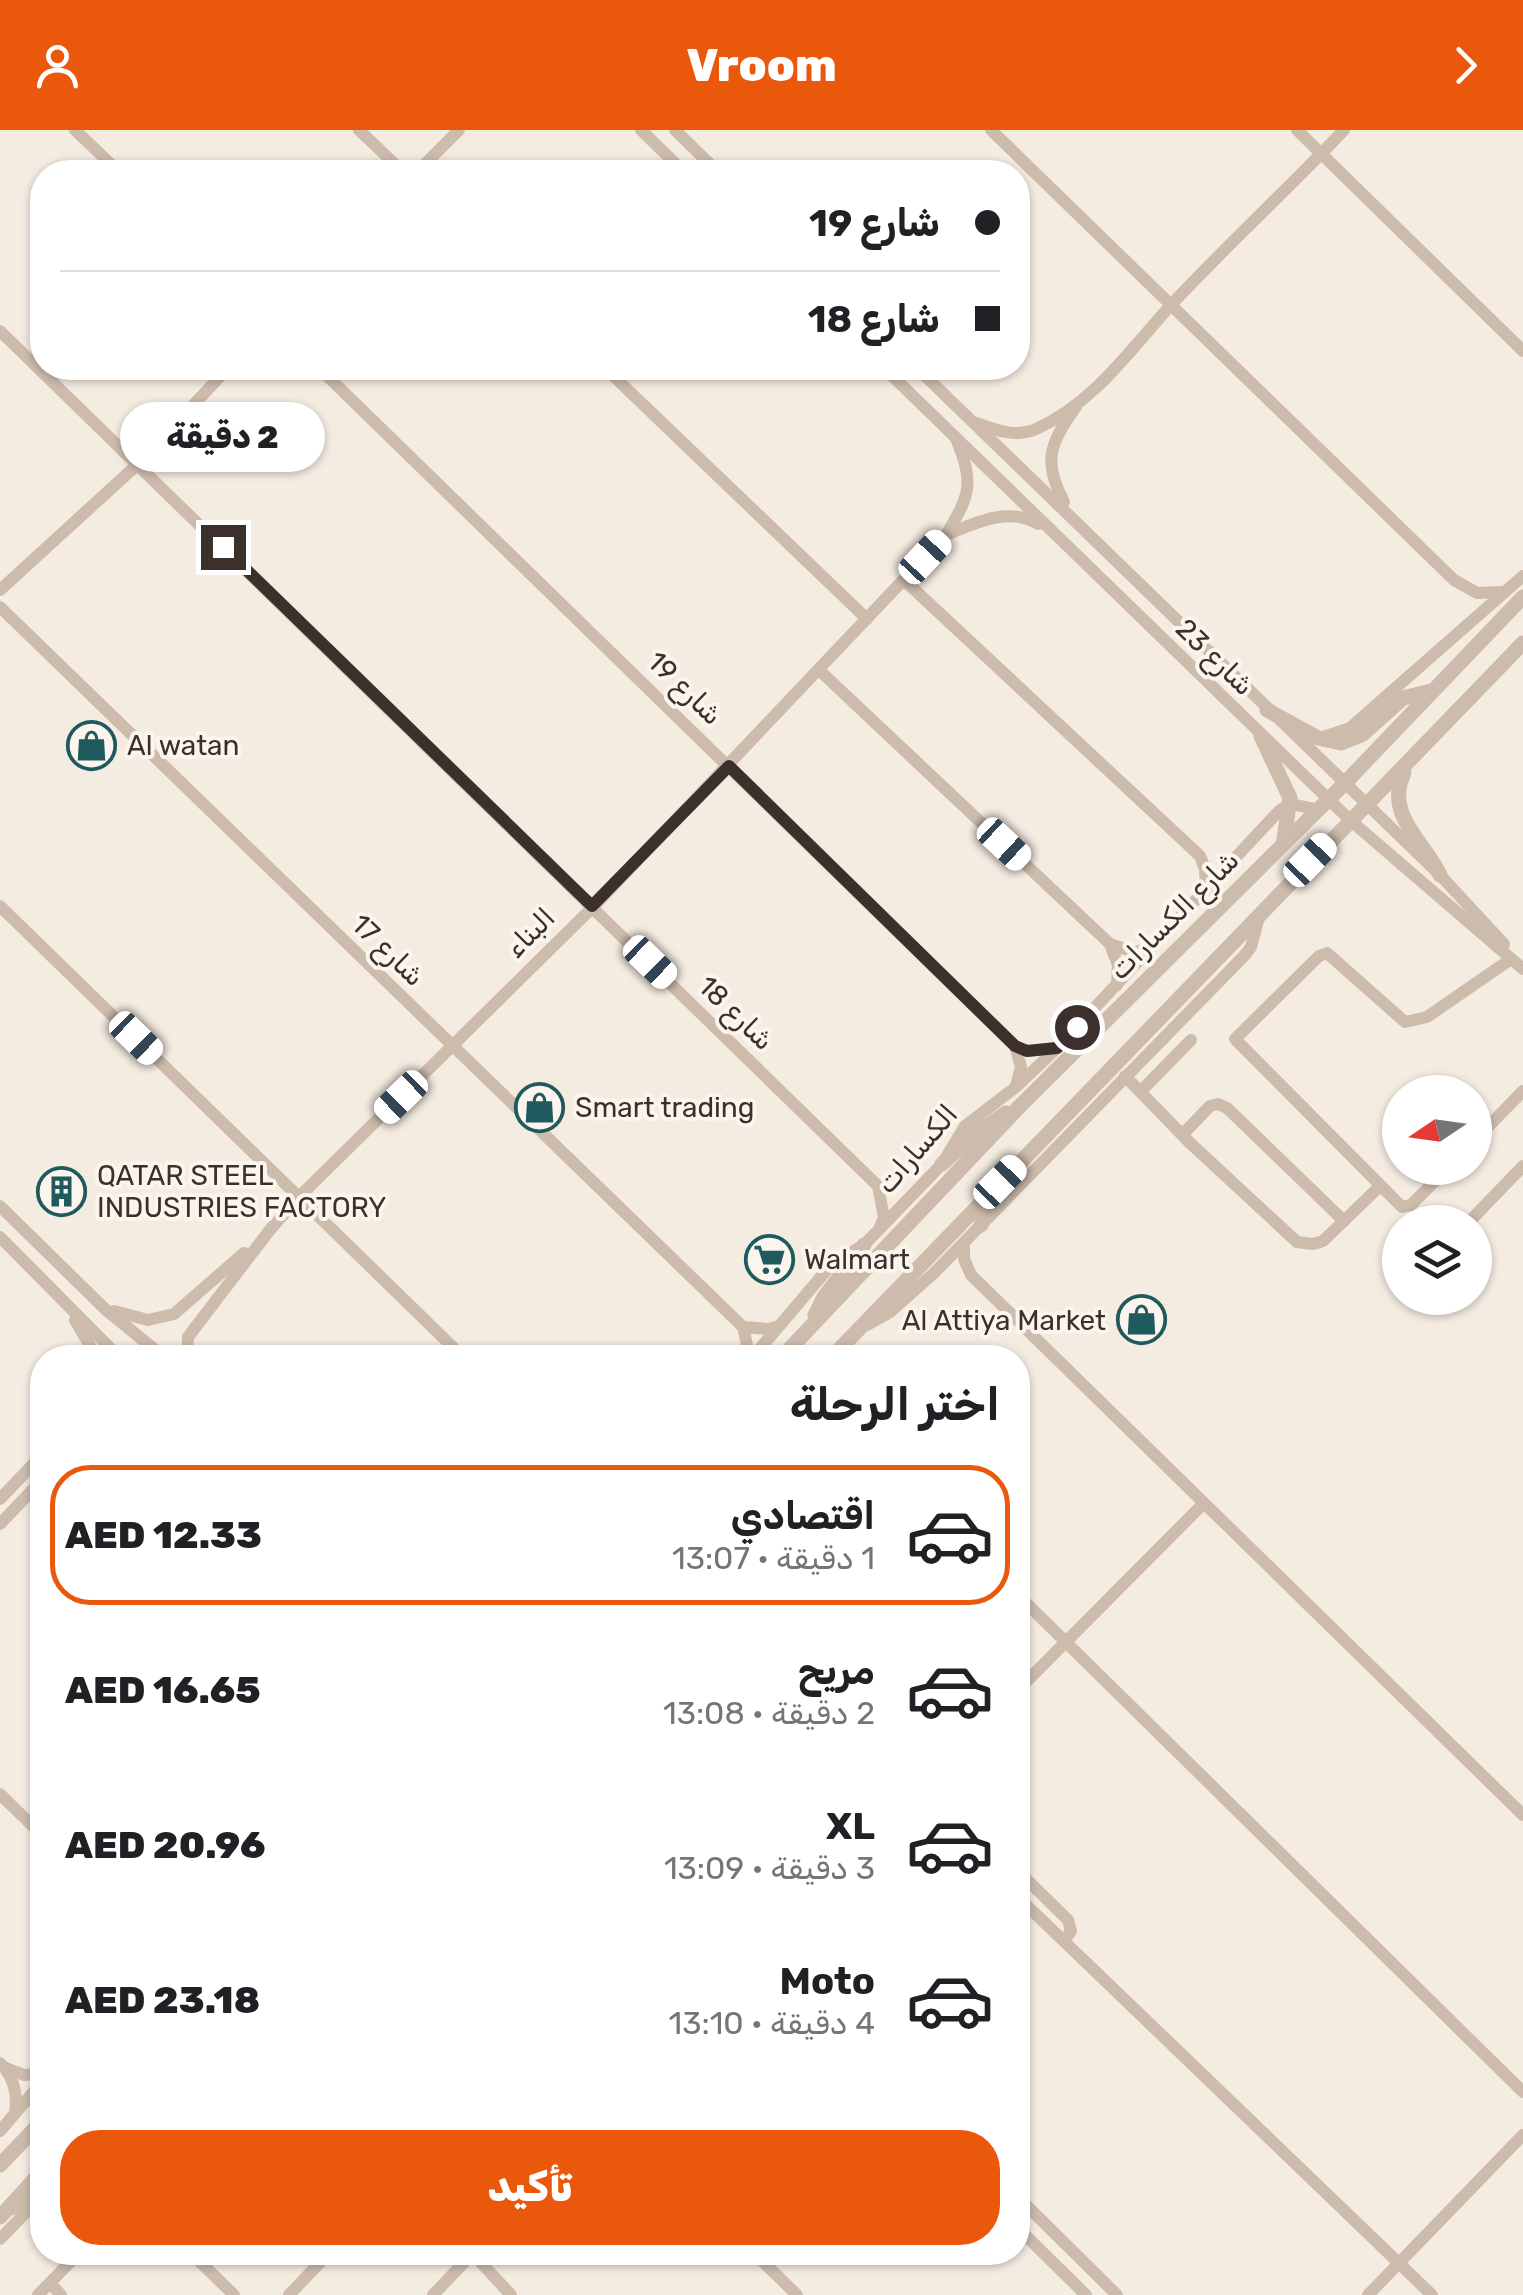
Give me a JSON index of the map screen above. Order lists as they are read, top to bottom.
{
  "streets": {
    "street": [
      "شارع 23",
      "شارع 19",
      "شارع الكسارات",
      "البناء",
      "شارع 17",
      "شارع 18",
      "الكسارات"
    ]
  },
  "crossings": [
    ["شارع 23", "شارع الكسارات"],
    ["شارع 23", "البناء"],
    ["شارع 19", "البناء"],
    ["البناء", "شارع 17"],
    ["البناء", "شارع 18"]
  ],
  "places": {
    "shop": ["Al watan", "Smart trading", "Al Attiya Market"],
    "building": ["QATAR STEEL INDUSTRIES FACTORY"],
    "supermarket": ["Walmart"]
  },
  "north": "left",
  "page": {
    "header": "Vroom",
    "banner": ["شارع 19", "شارع 18"],
    "bubble": "2 دقيقة",
    "heading": "اختر الرحلة",
    "list": [
      {
        "name": "اقتصادي",
        "note": "1 دقيقة · 13:07",
        "value": "AED 12.33"
      },
      {
        "name": "مريح",
        "note": "2 دقيقة · 13:08",
        "value": "AED 16.65"
      },
      {
        "name": "XL",
        "note": "3 دقيقة · 13:09",
        "value": "AED 20.96"
      },
      {
        "name": "Moto",
        "note": "4 دقيقة · 13:10",
        "value": "AED 23.18"
      }
    ],
    "buttons": "تأكيد"
  }
}
